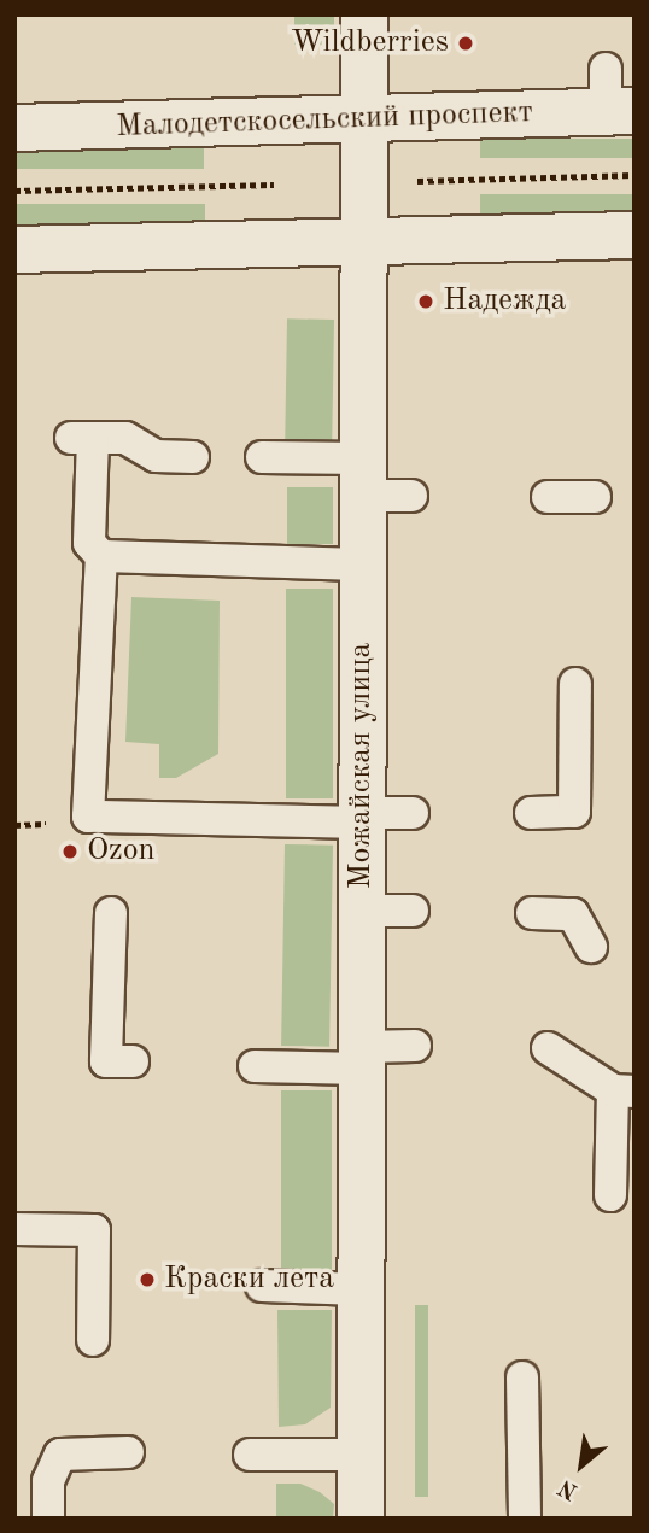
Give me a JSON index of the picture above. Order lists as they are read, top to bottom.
{
  "streets": {
    "street": ["Малодетскосельский проспект", "Можайская улица"]
  },
  "crossings": [
    ["Малодетскосельский проспект", "Можайская улица"]
  ],
  "places": [
    "Wildberries",
    "Надежда",
    "Ozon",
    "Краски лета"
  ],
  "north": "bottom left"
}
